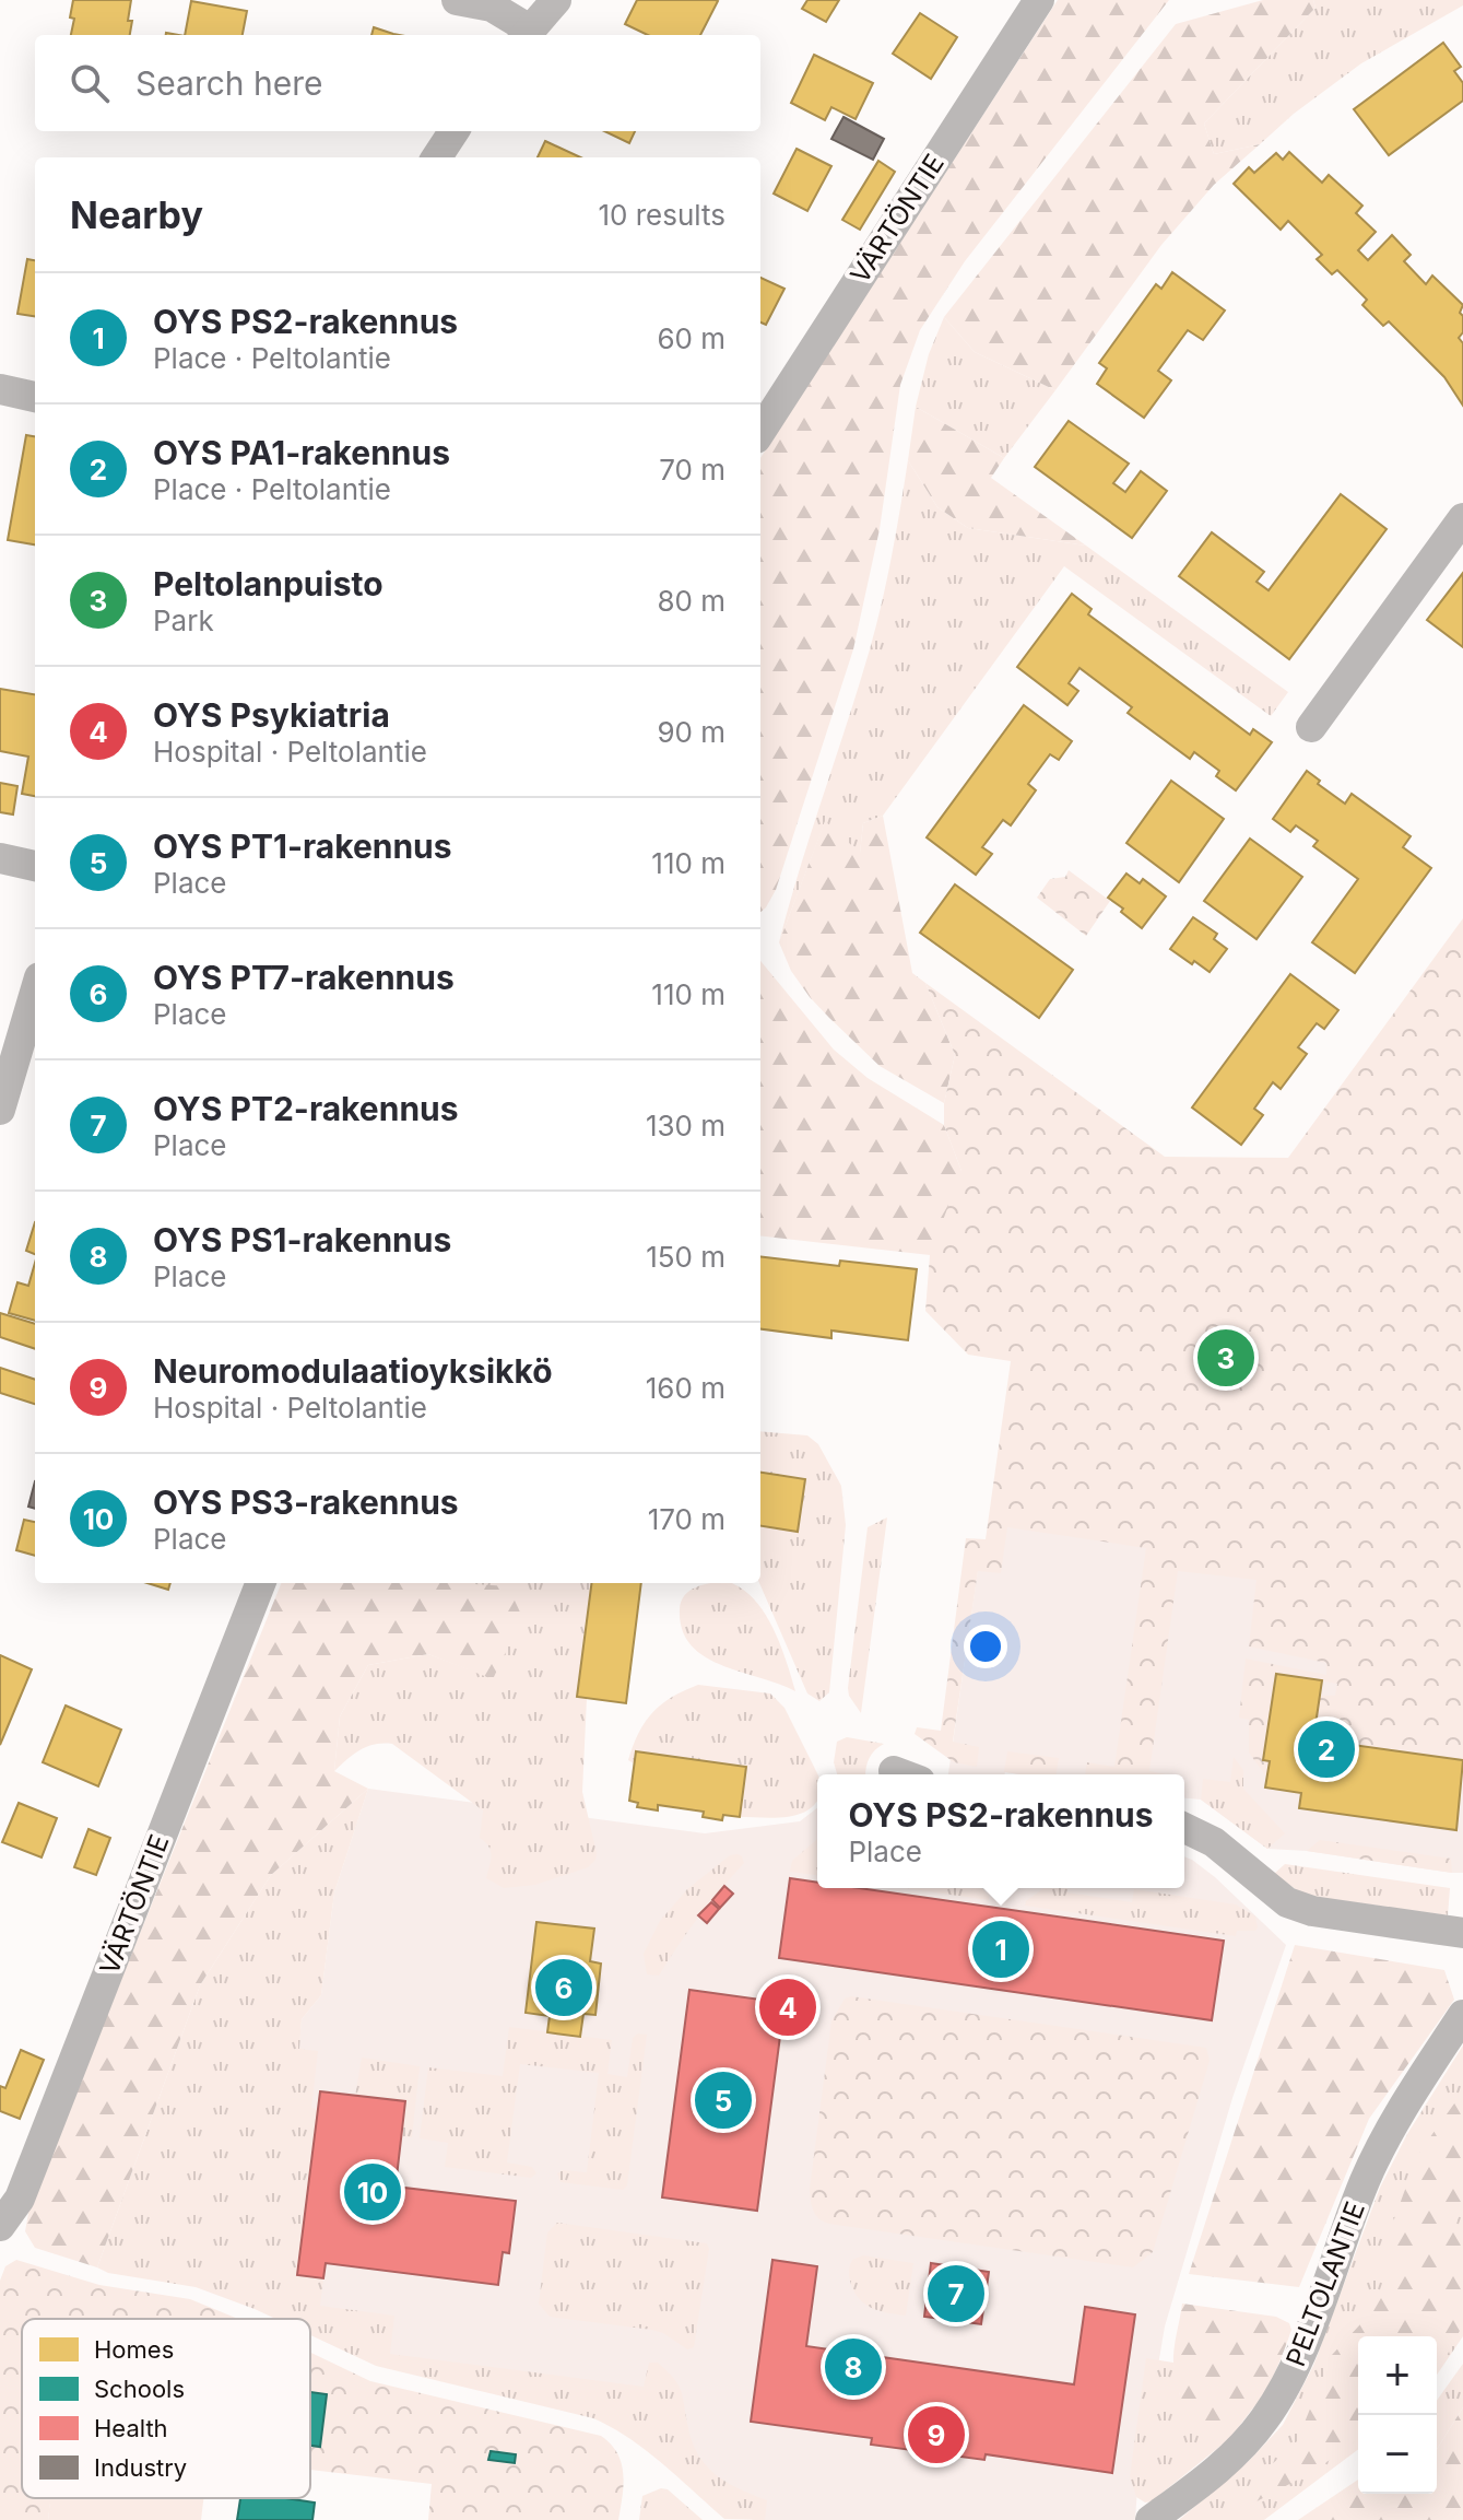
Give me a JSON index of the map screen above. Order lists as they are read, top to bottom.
{
  "streets": {
    "street": ["VÄRTÖNTIE", "PELTOLANTIE"]
  },
  "legend": [
    "Homes",
    "Schools",
    "Health",
    "Industry"
  ],
  "page": {
    "search": "Search here",
    "heading": ["Nearby", "10 results"],
    "list": [
      {
        "mark": "1",
        "name": "OYS PS2-rakennus",
        "note": "Place · Peltolantie",
        "value": "60 m"
      },
      {
        "mark": "2",
        "name": "OYS PA1-rakennus",
        "note": "Place · Peltolantie",
        "value": "70 m"
      },
      {
        "mark": "3",
        "name": "Peltolanpuisto",
        "note": "Park",
        "value": "80 m"
      },
      {
        "mark": "4",
        "name": "OYS Psykiatria",
        "note": "Hospital · Peltolantie",
        "value": "90 m"
      },
      {
        "mark": "5",
        "name": "OYS PT1-rakennus",
        "note": "Place",
        "value": "110 m"
      },
      {
        "mark": "6",
        "name": "OYS PT7-rakennus",
        "note": "Place",
        "value": "110 m"
      },
      {
        "mark": "7",
        "name": "OYS PT2-rakennus",
        "note": "Place",
        "value": "130 m"
      },
      {
        "mark": "8",
        "name": "OYS PS1-rakennus",
        "note": "Place",
        "value": "150 m"
      },
      {
        "mark": "9",
        "name": "Neuromodulaatioyksikkö",
        "note": "Hospital · Peltolantie",
        "value": "160 m"
      },
      {
        "mark": "10",
        "name": "OYS PS3-rakennus",
        "note": "Place",
        "value": "170 m"
      }
    ],
    "pins": [
      "3",
      "2",
      "1",
      "6",
      "4",
      "5",
      "10",
      "7",
      "8",
      "9"
    ],
    "popup": ["OYS PS2-rakennus", "Place"],
    "map_buttons": ["+", "−"]
  }
}
